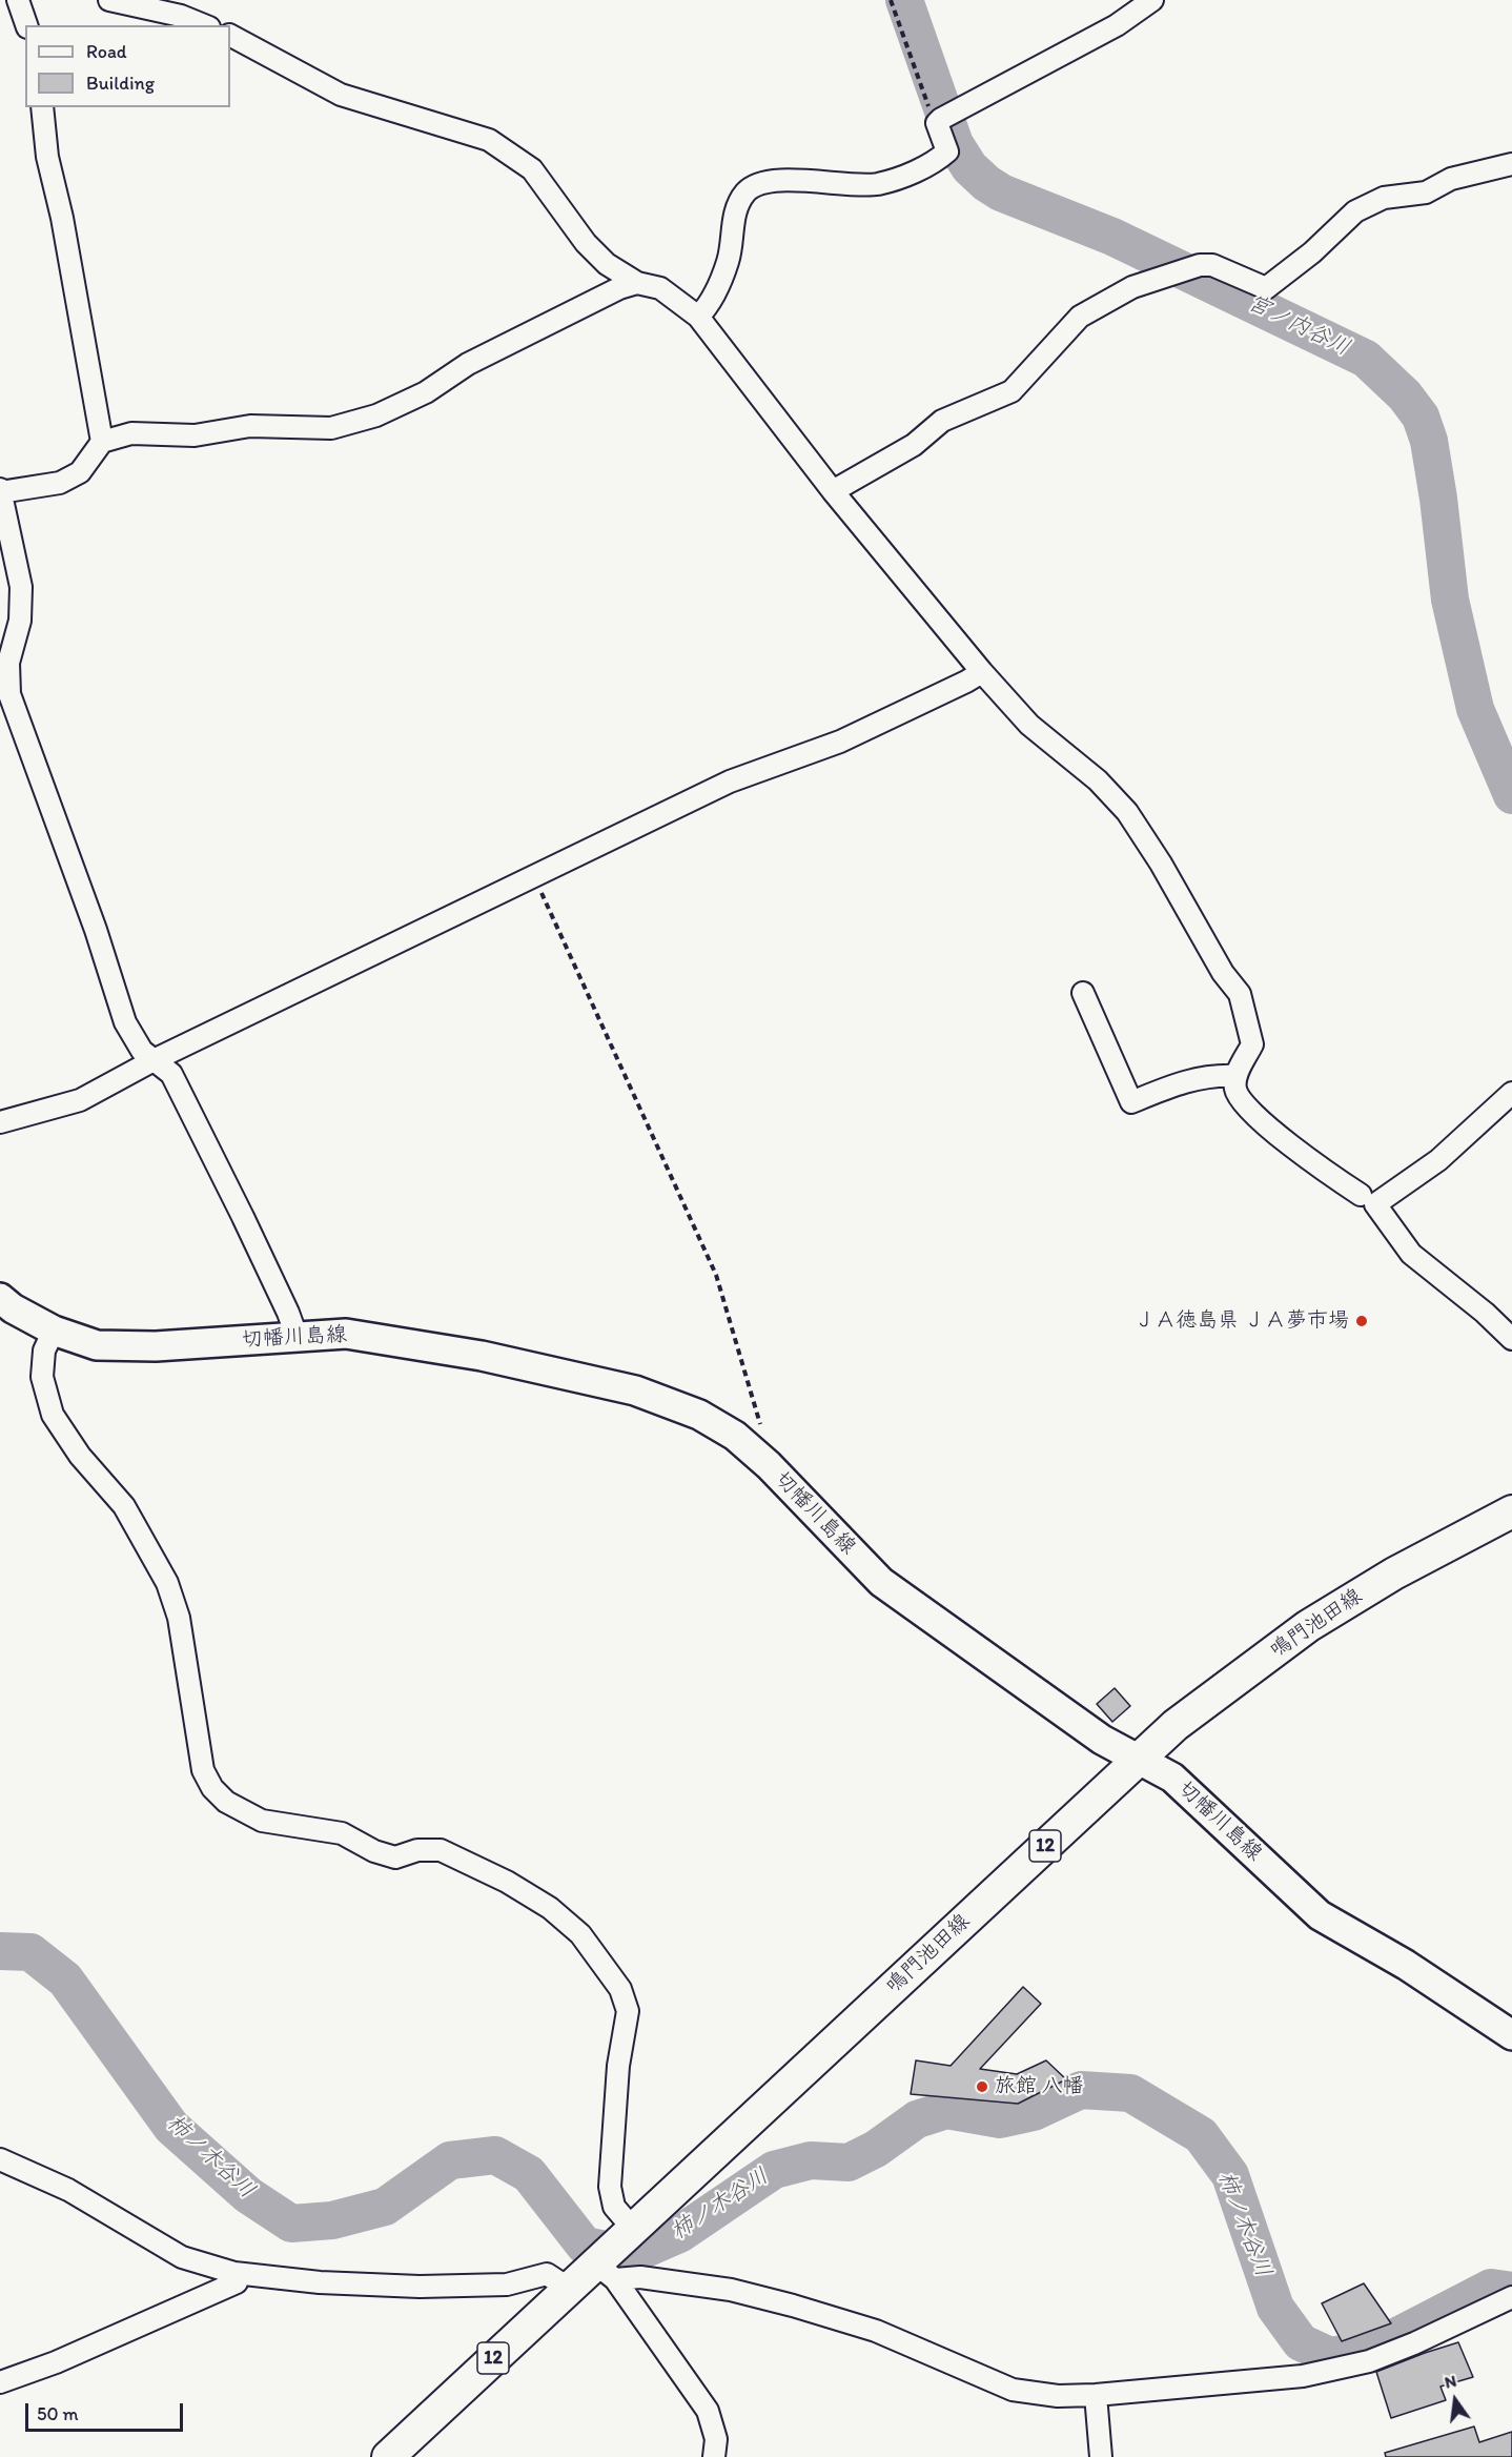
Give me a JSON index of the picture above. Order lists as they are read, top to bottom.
{
  "streets": {
    "main road": ["切幡川島線", "鳴門池田線", "12"]
  },
  "crossings": [
    ["切幡川島線", "鳴門池田線"]
  ],
  "water": ["宮ノ内谷川", "柿ノ木谷川"],
  "places": ["ＪＡ徳島県 ＪＡ夢市場", "旅館 八幡"],
  "legend": ["Road", "Building"],
  "scale_bar": "50 m",
  "north": "top"
}
